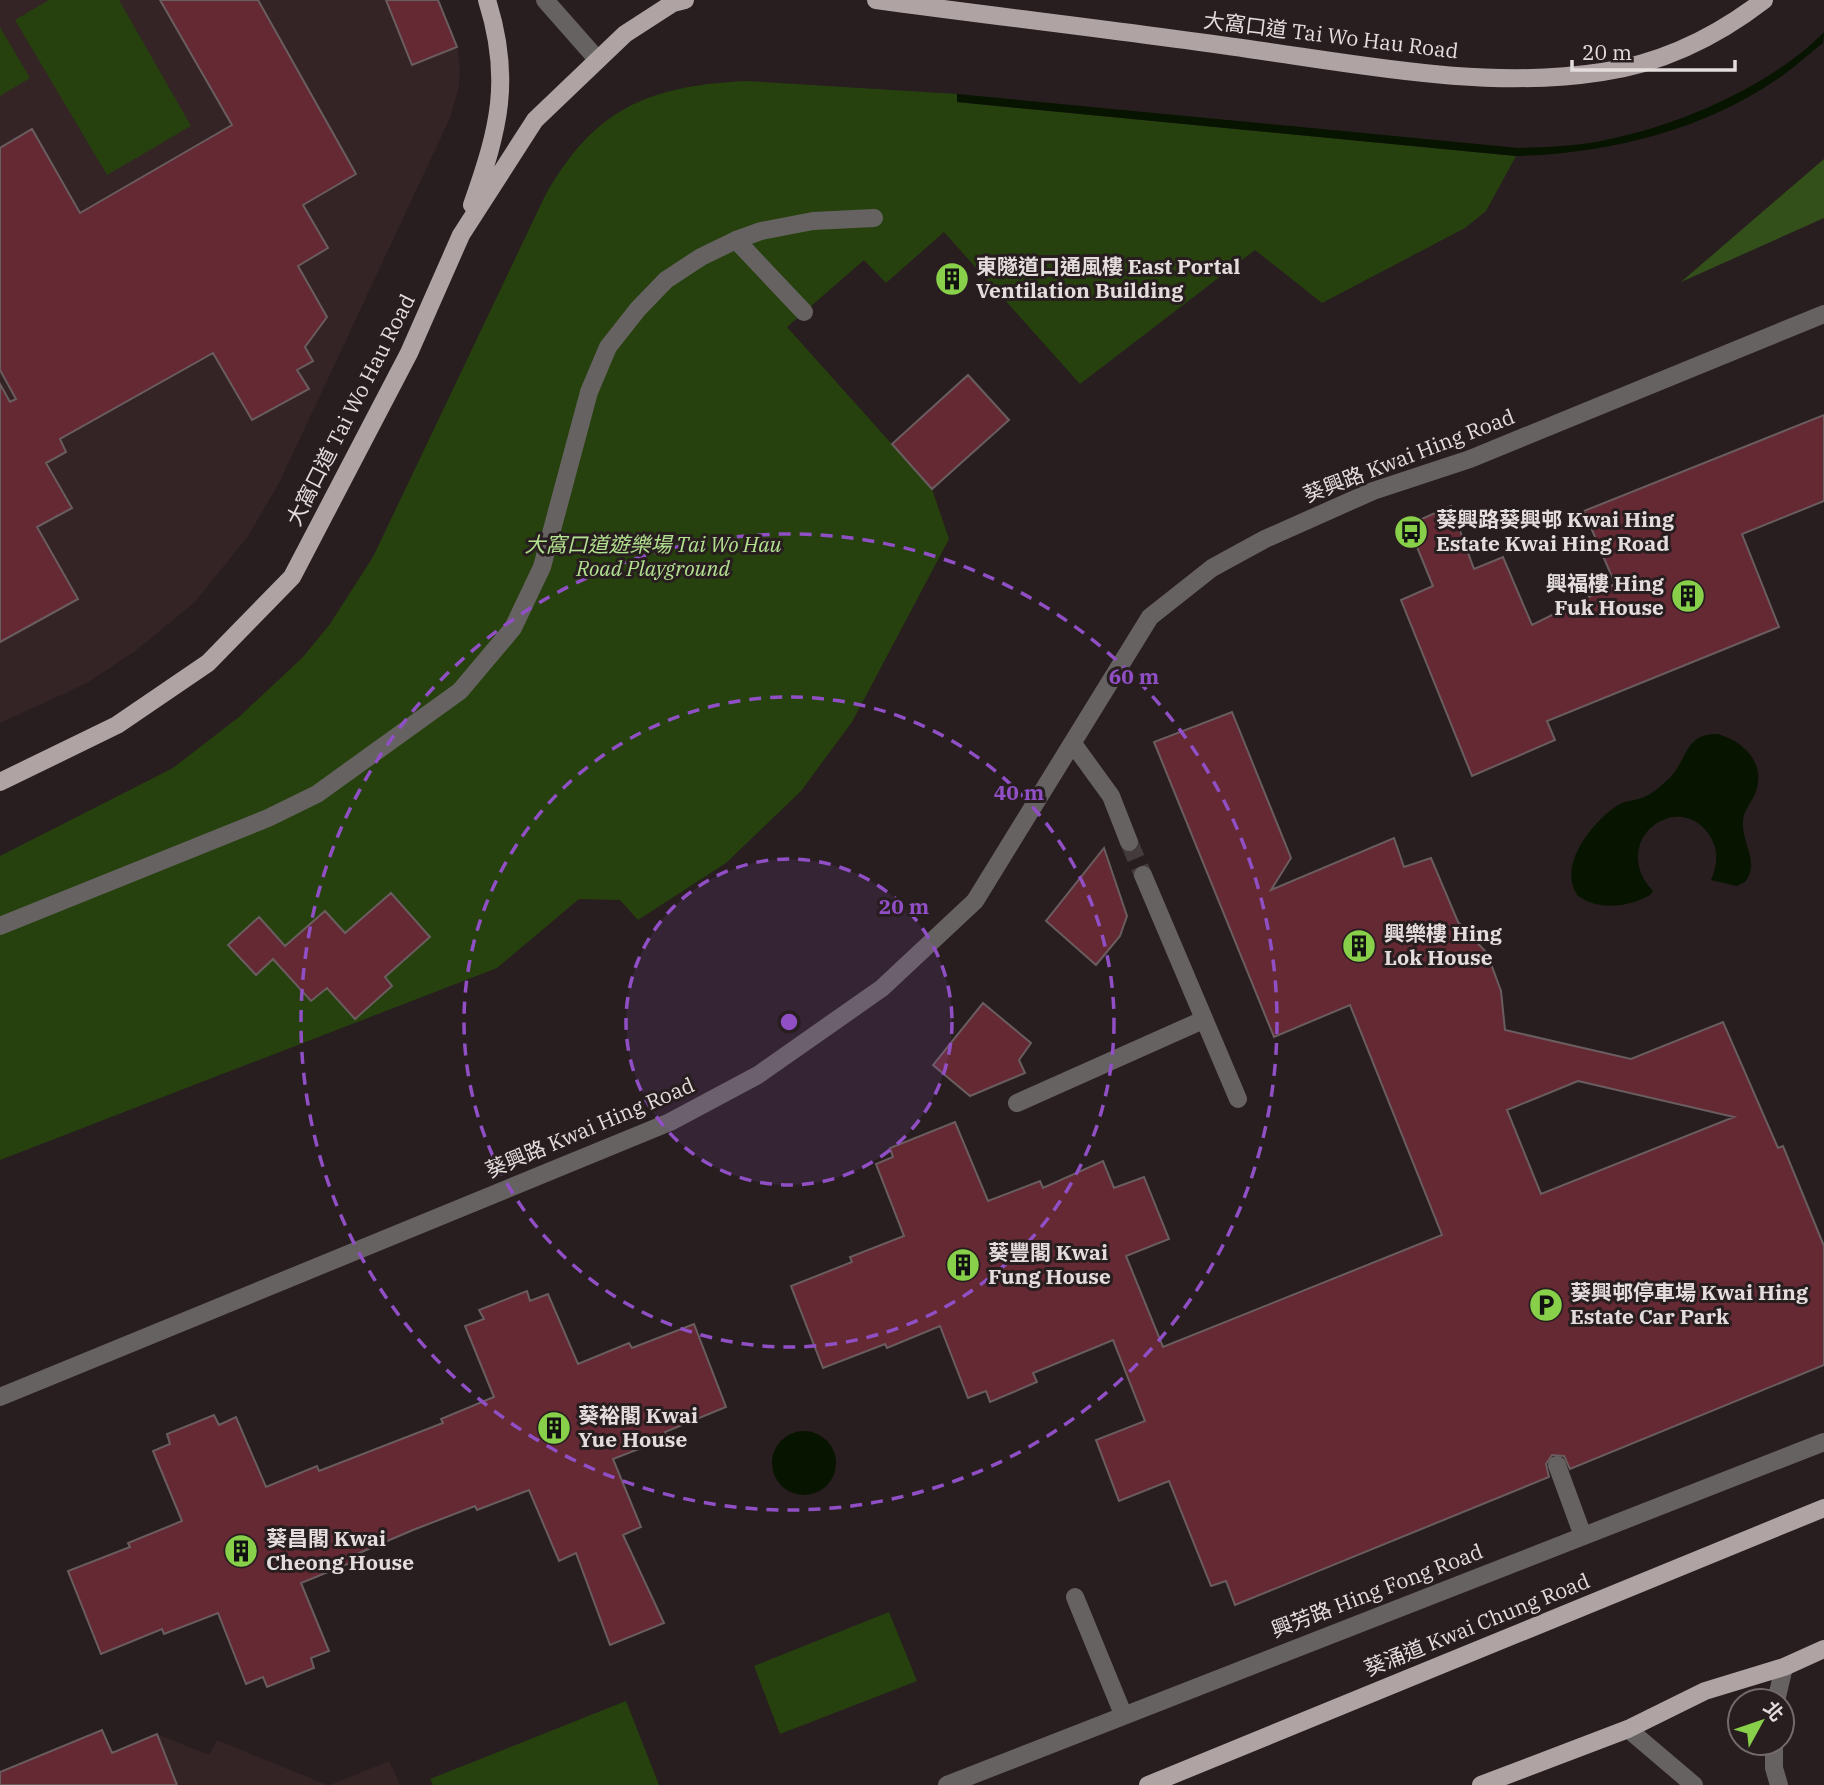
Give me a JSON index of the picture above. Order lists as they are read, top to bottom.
{
  "streets": {
    "main road": ["大窩口道 Tai Wo Hau Road", "葵涌道 Kwai Chung Road"],
    "street": ["葵興路 Kwai Hing Road", "興芳路 Hing Fong Road"]
  },
  "parks": ["大窩口道遊樂場 Tai Wo Hau Road Playground"],
  "places": {
    "building": [
      "東隧道口通風樓 East Portal Ventilation Building",
      "興福樓 Hing Fuk House",
      "興樂樓 Hing Lok House",
      "葵豐閣 Kwai Fung House",
      "葵裕閣 Kwai Yue House",
      "葵昌閣 Kwai Cheong House"
    ],
    "bus stop": ["葵興路葵興邨 Kwai Hing Estate Kwai Hing Road"],
    "parking": ["葵興邨停車場 Kwai Hing Estate Car Park"]
  },
  "scale_bar": "20 m",
  "north": "top right",
  "rings": ["60 m", "40 m", "20 m"]
}
